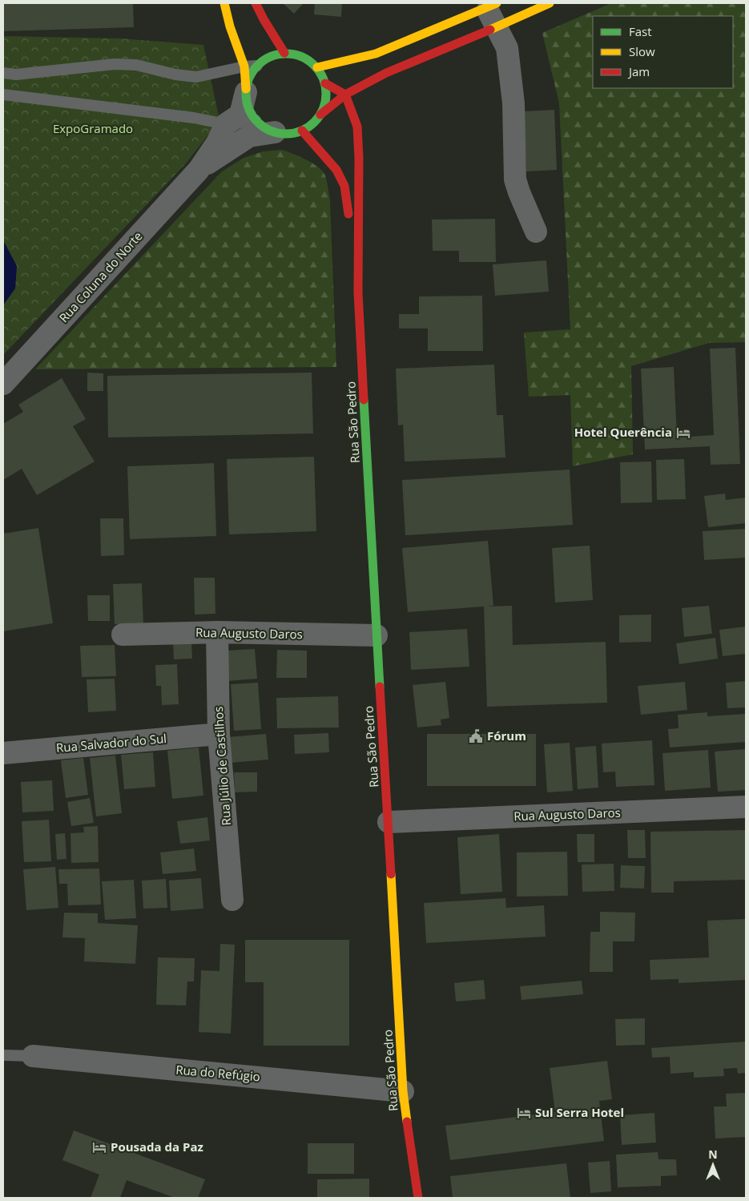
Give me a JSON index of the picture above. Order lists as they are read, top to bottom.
{
  "streets": {
    "main road": ["Rua São Pedro"],
    "street": [
      "Rua Coluna do Norte",
      "Rua Augusto Daros",
      "Rua Salvador do Sul",
      "Rua Júlio de Castilhos",
      "Rua do Refúgio"
    ]
  },
  "crossings": [
    ["Rua Coluna do Norte", "Rua São Pedro"],
    ["Rua São Pedro", "Rua Augusto Daros"],
    ["Rua São Pedro", "Rua do Refúgio"],
    ["Rua Augusto Daros", "Rua Júlio de Castilhos"],
    ["Rua Salvador do Sul", "Rua Júlio de Castilhos"]
  ],
  "parks": ["ExpoGramado"],
  "places": {
    "hotel": ["Hotel Querência", "Sul Serra Hotel", "Pousada da Paz"],
    "public building": ["Fórum"]
  },
  "legend": ["Fast", "Slow", "Jam"],
  "north": "top"
}
